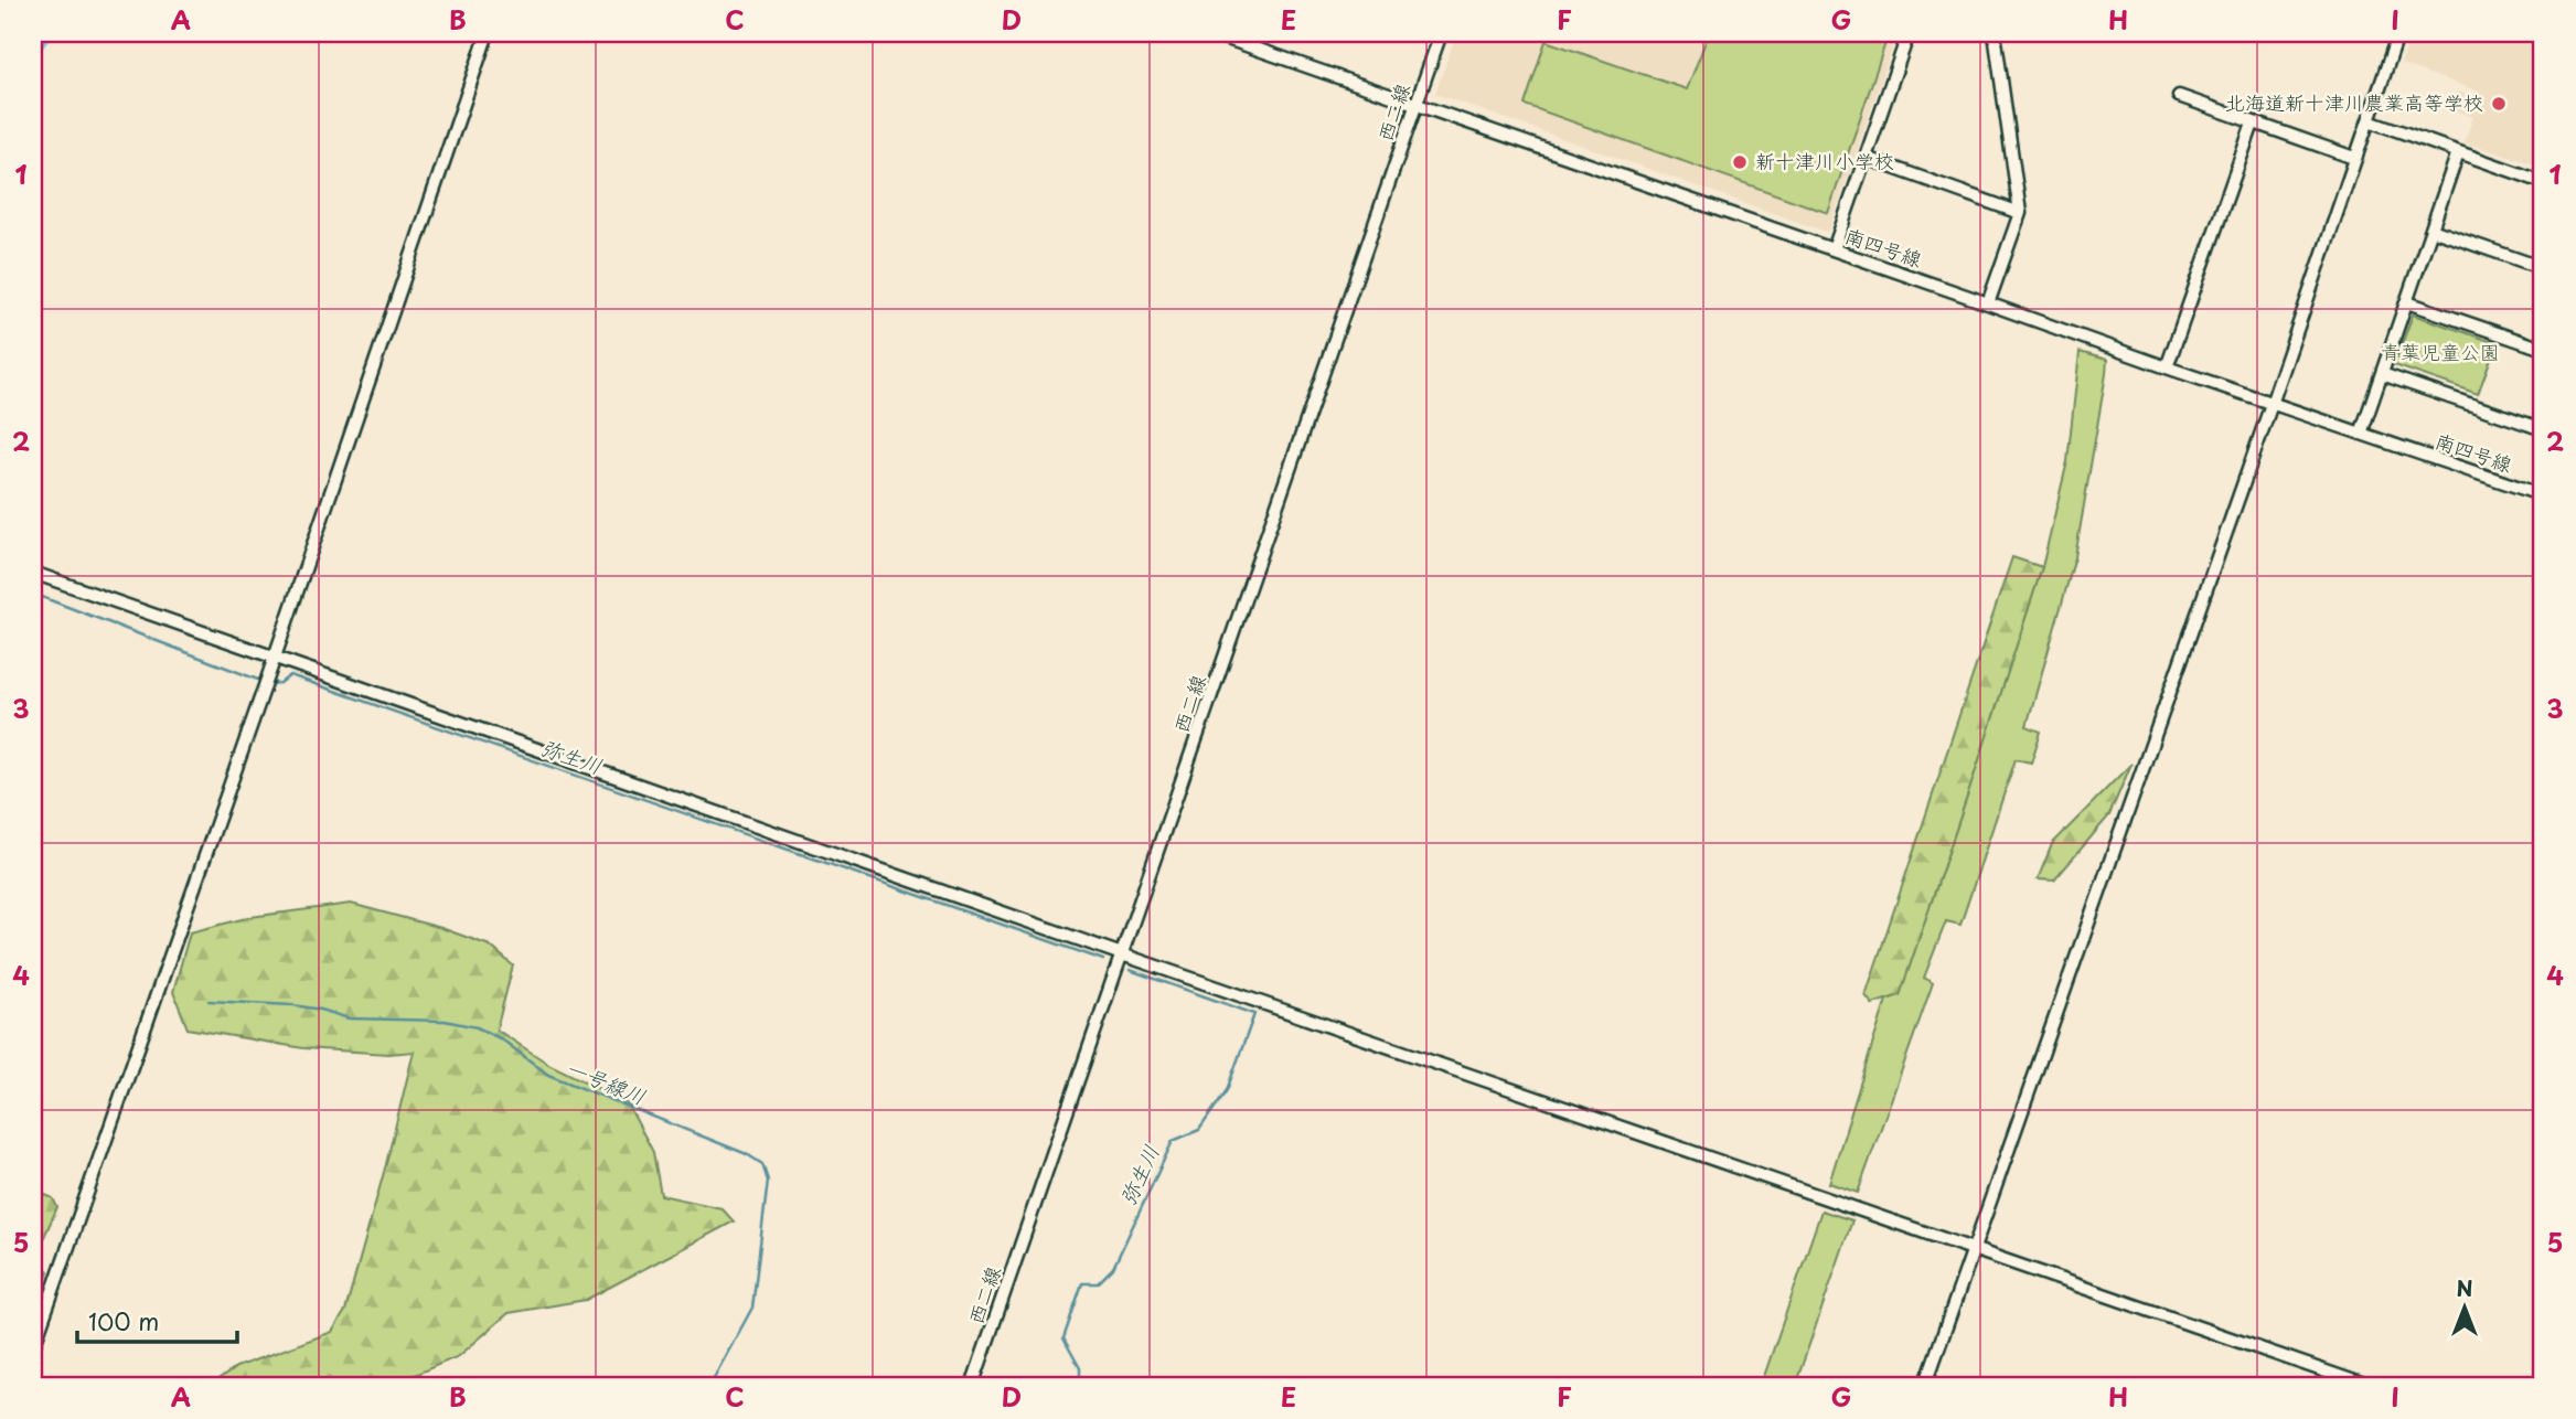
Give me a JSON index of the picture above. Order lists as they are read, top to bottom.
{
  "streets": {
    "street": ["西二線", "南四号線"]
  },
  "crossings": [
    ["西二線", "南四号線"]
  ],
  "water": ["弥生川", "一号線川"],
  "parks": ["青葉児童公園"],
  "places": ["北海道新十津川農業高等学校", "新十津川小学校"],
  "scale_bar": "100 m",
  "north": "top",
  "grid": {
    "columns": [
      "A",
      "B",
      "C",
      "D",
      "E",
      "F",
      "G",
      "H",
      "I"
    ],
    "rows": [
      "1",
      "2",
      "3",
      "4",
      "5"
    ]
  }
}
